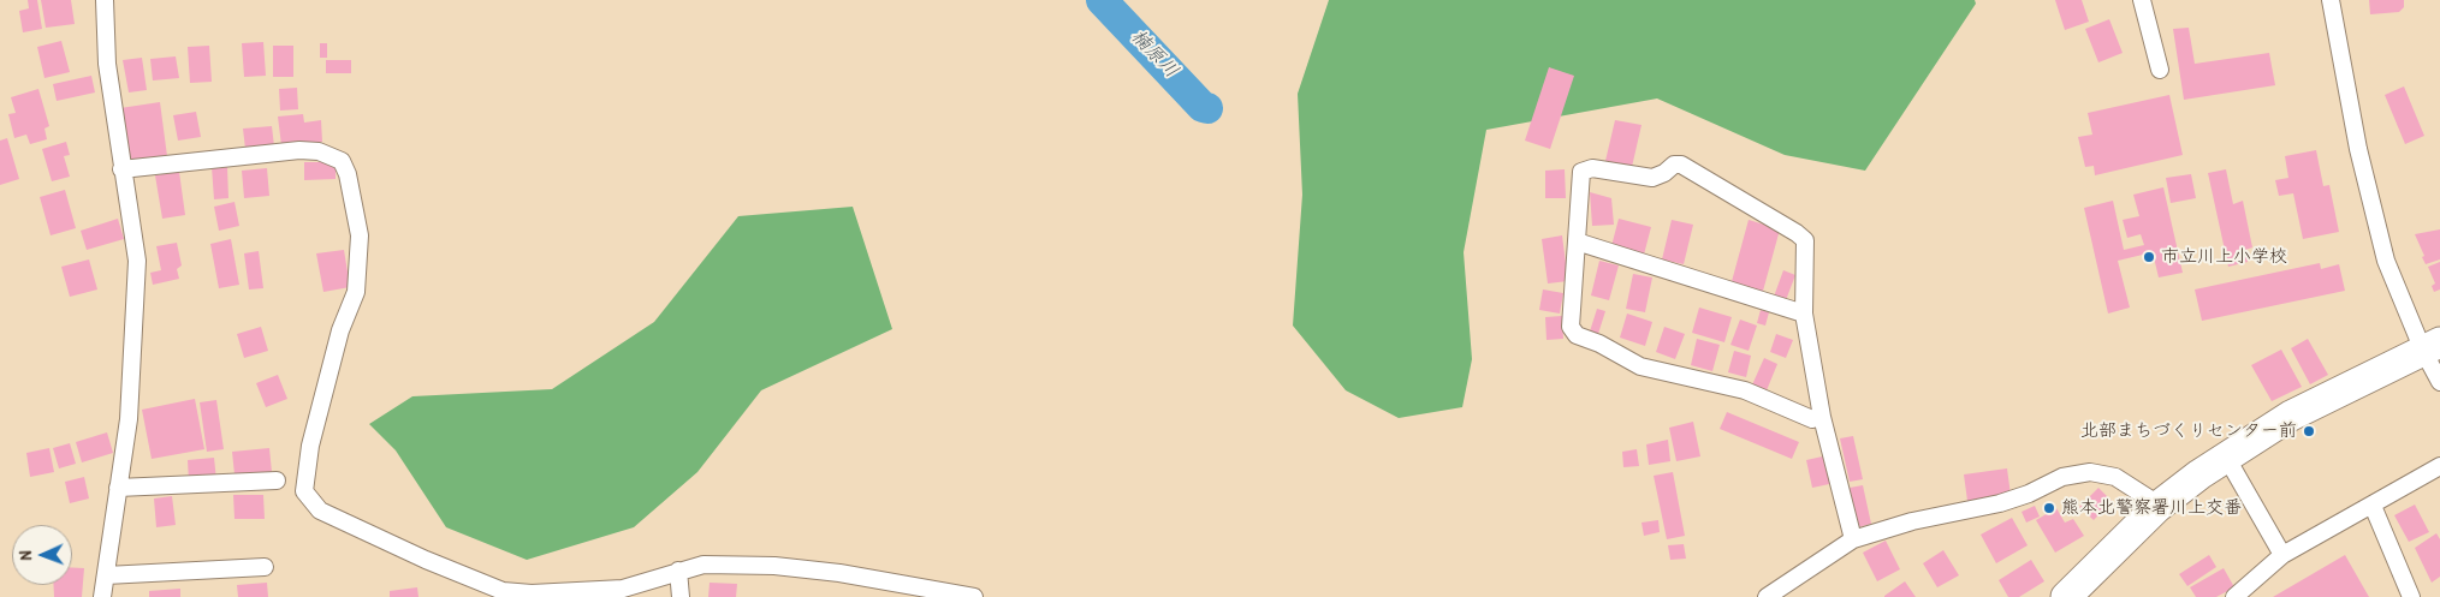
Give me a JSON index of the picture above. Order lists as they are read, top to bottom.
{
  "water": ["楠原川"],
  "places": ["市立川上小学校", "北部まちづくりセンター前", "熊本北警察署川上交番"],
  "north": "left"
}
